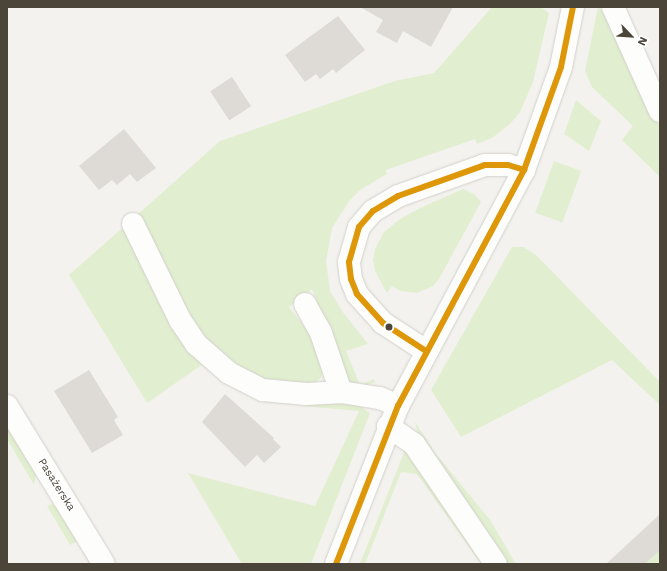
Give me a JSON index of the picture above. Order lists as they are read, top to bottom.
{
  "streets": {
    "street": ["Pasażerska"]
  },
  "north": "bottom right"
}
